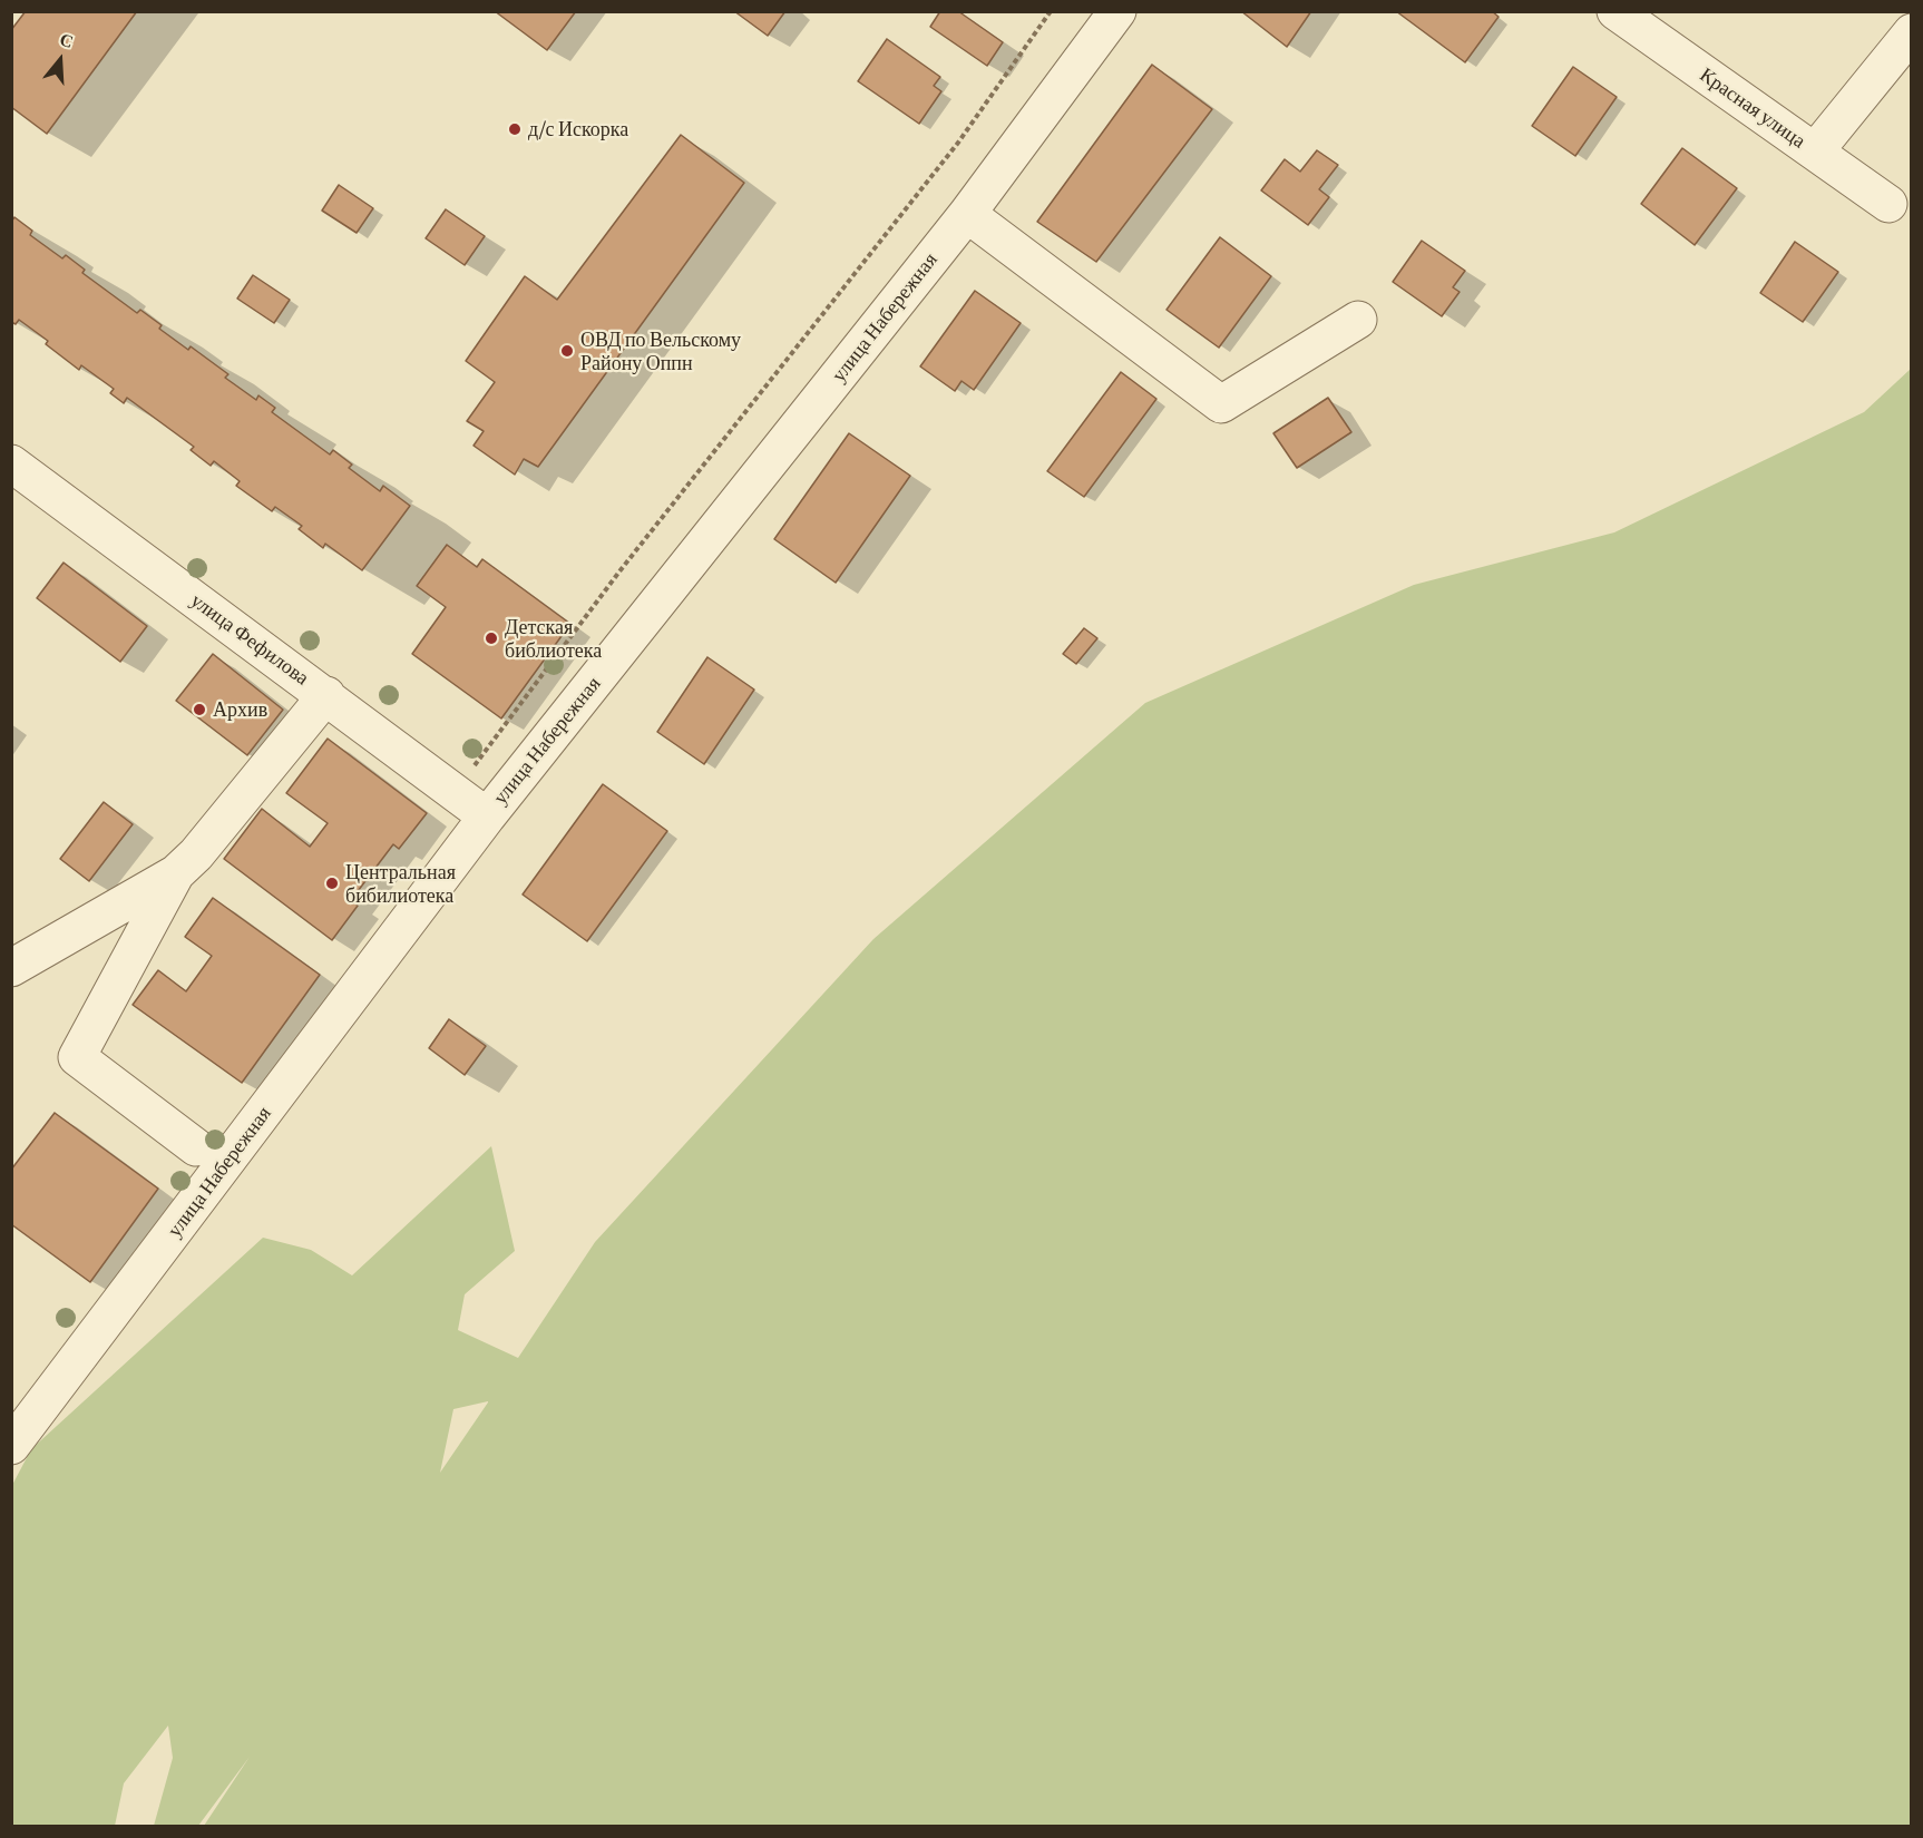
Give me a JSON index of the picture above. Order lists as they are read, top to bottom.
{
  "streets": {
    "street": ["Красная улица", "улица Набережная", "улица Фефилова"]
  },
  "crossings": [
    ["улица Набережная", "улица Фефилова"]
  ],
  "places": [
    "д/с Искорка",
    "ОВД по Вельскому Району Оппн",
    "Детская библиотека",
    "Архив",
    "Центральная бибилиотека"
  ],
  "north": "top"
}
